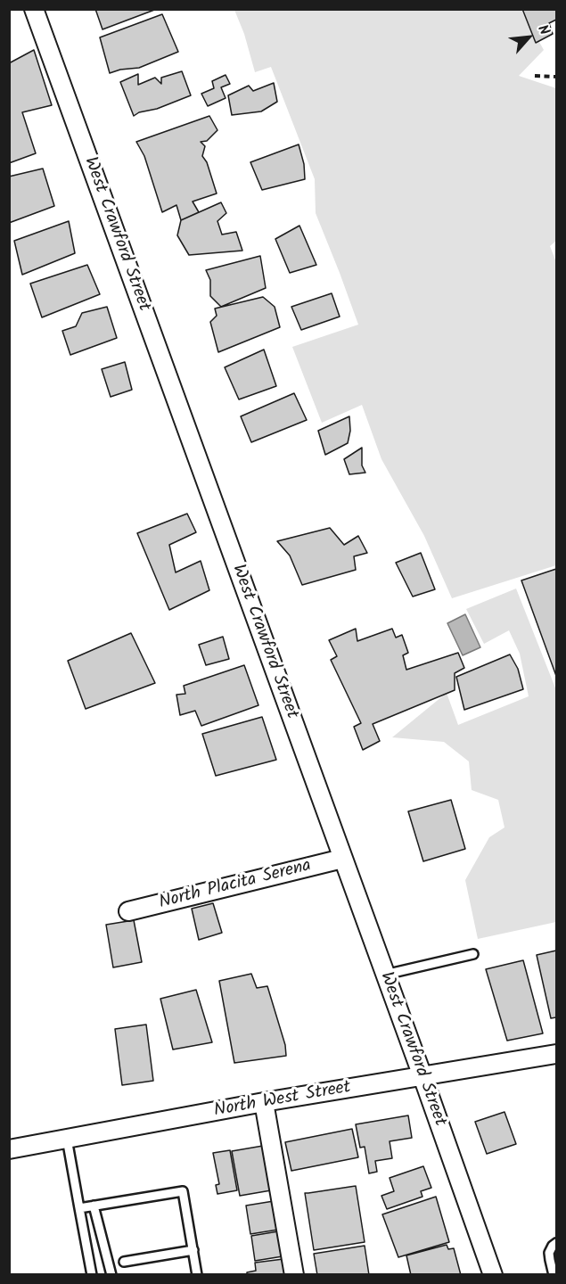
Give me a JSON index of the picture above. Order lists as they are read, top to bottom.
{
  "streets": {
    "street": ["West Crawford Street", "North Placita Serena", "North West Street"]
  },
  "crossings": [
    ["West Crawford Street", "North Placita Serena"],
    ["West Crawford Street", "North West Street"]
  ],
  "north": "top right"
}
